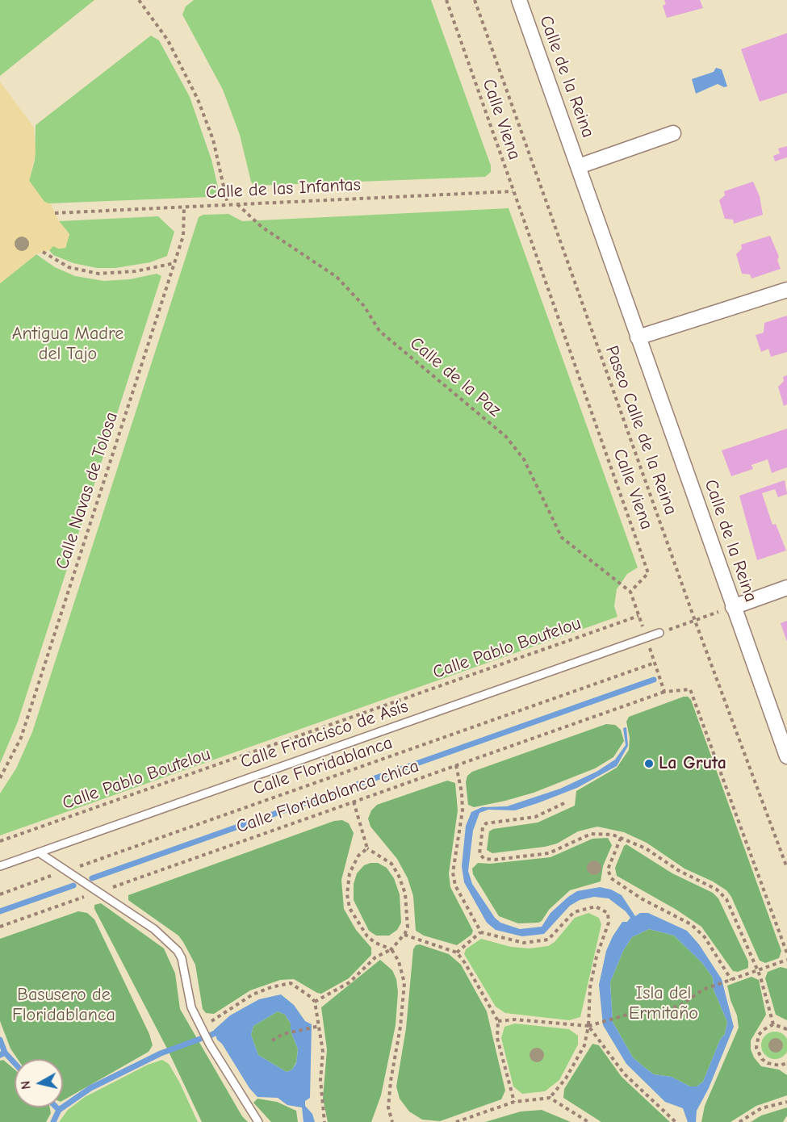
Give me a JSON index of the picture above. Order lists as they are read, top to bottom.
{
  "streets": {
    "street": ["Calle de la Reina"],
    "lane": ["Calle Francisco de Asís"],
    "path": [
      "Calle Viena",
      "Calle de las Infantas",
      "Calle de la Paz",
      "Paseo Calle de la Reina",
      "Calle Navas de Tolosa",
      "Calle Pablo Boutelou",
      "Calle Floridablanca",
      "Calle Floridablanca chica"
    ]
  },
  "crossings": [
    ["Calle Viena", "Calle de las Infantas"],
    ["Calle Viena", "Calle de la Paz"],
    ["Calle de las Infantas", "Calle de la Paz"],
    ["Calle de las Infantas", "Calle Navas de Tolosa"]
  ],
  "parks": ["Antigua Madre del Tajo", "Isla del Ermitaño", "Basusero de Floridablanca"],
  "places": ["La Gruta"],
  "north": "left"
}
